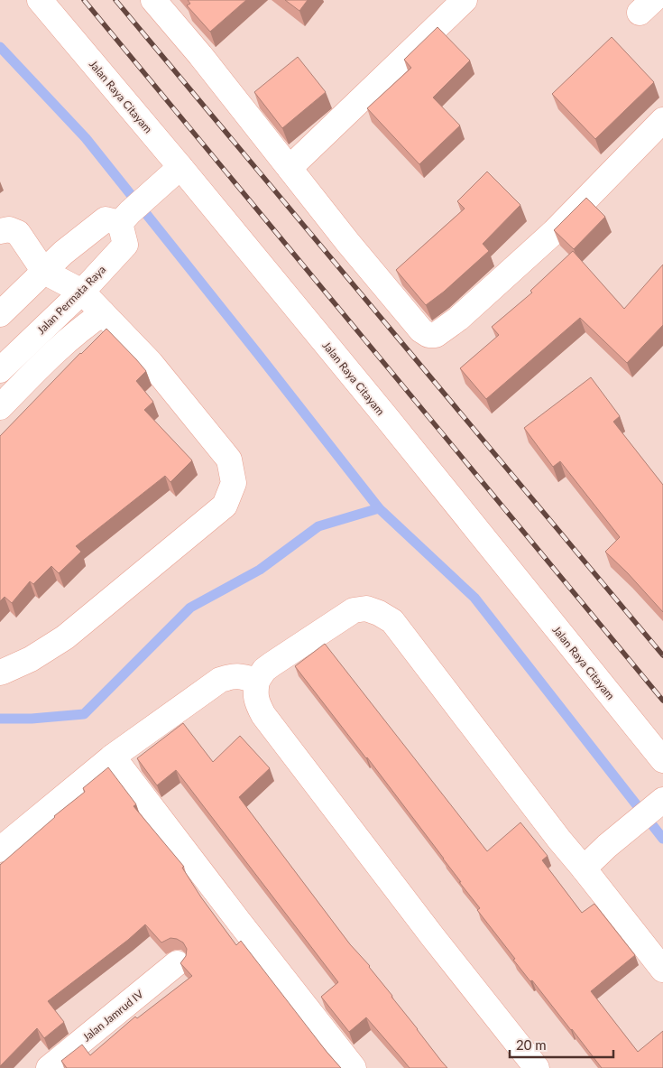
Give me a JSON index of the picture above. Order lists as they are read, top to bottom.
{
  "streets": {
    "street": ["Jalan Raya Citayam", "Jalan Permata Raya", "Jalan Jamrud IV"]
  },
  "scale_bar": "20 m"
}
